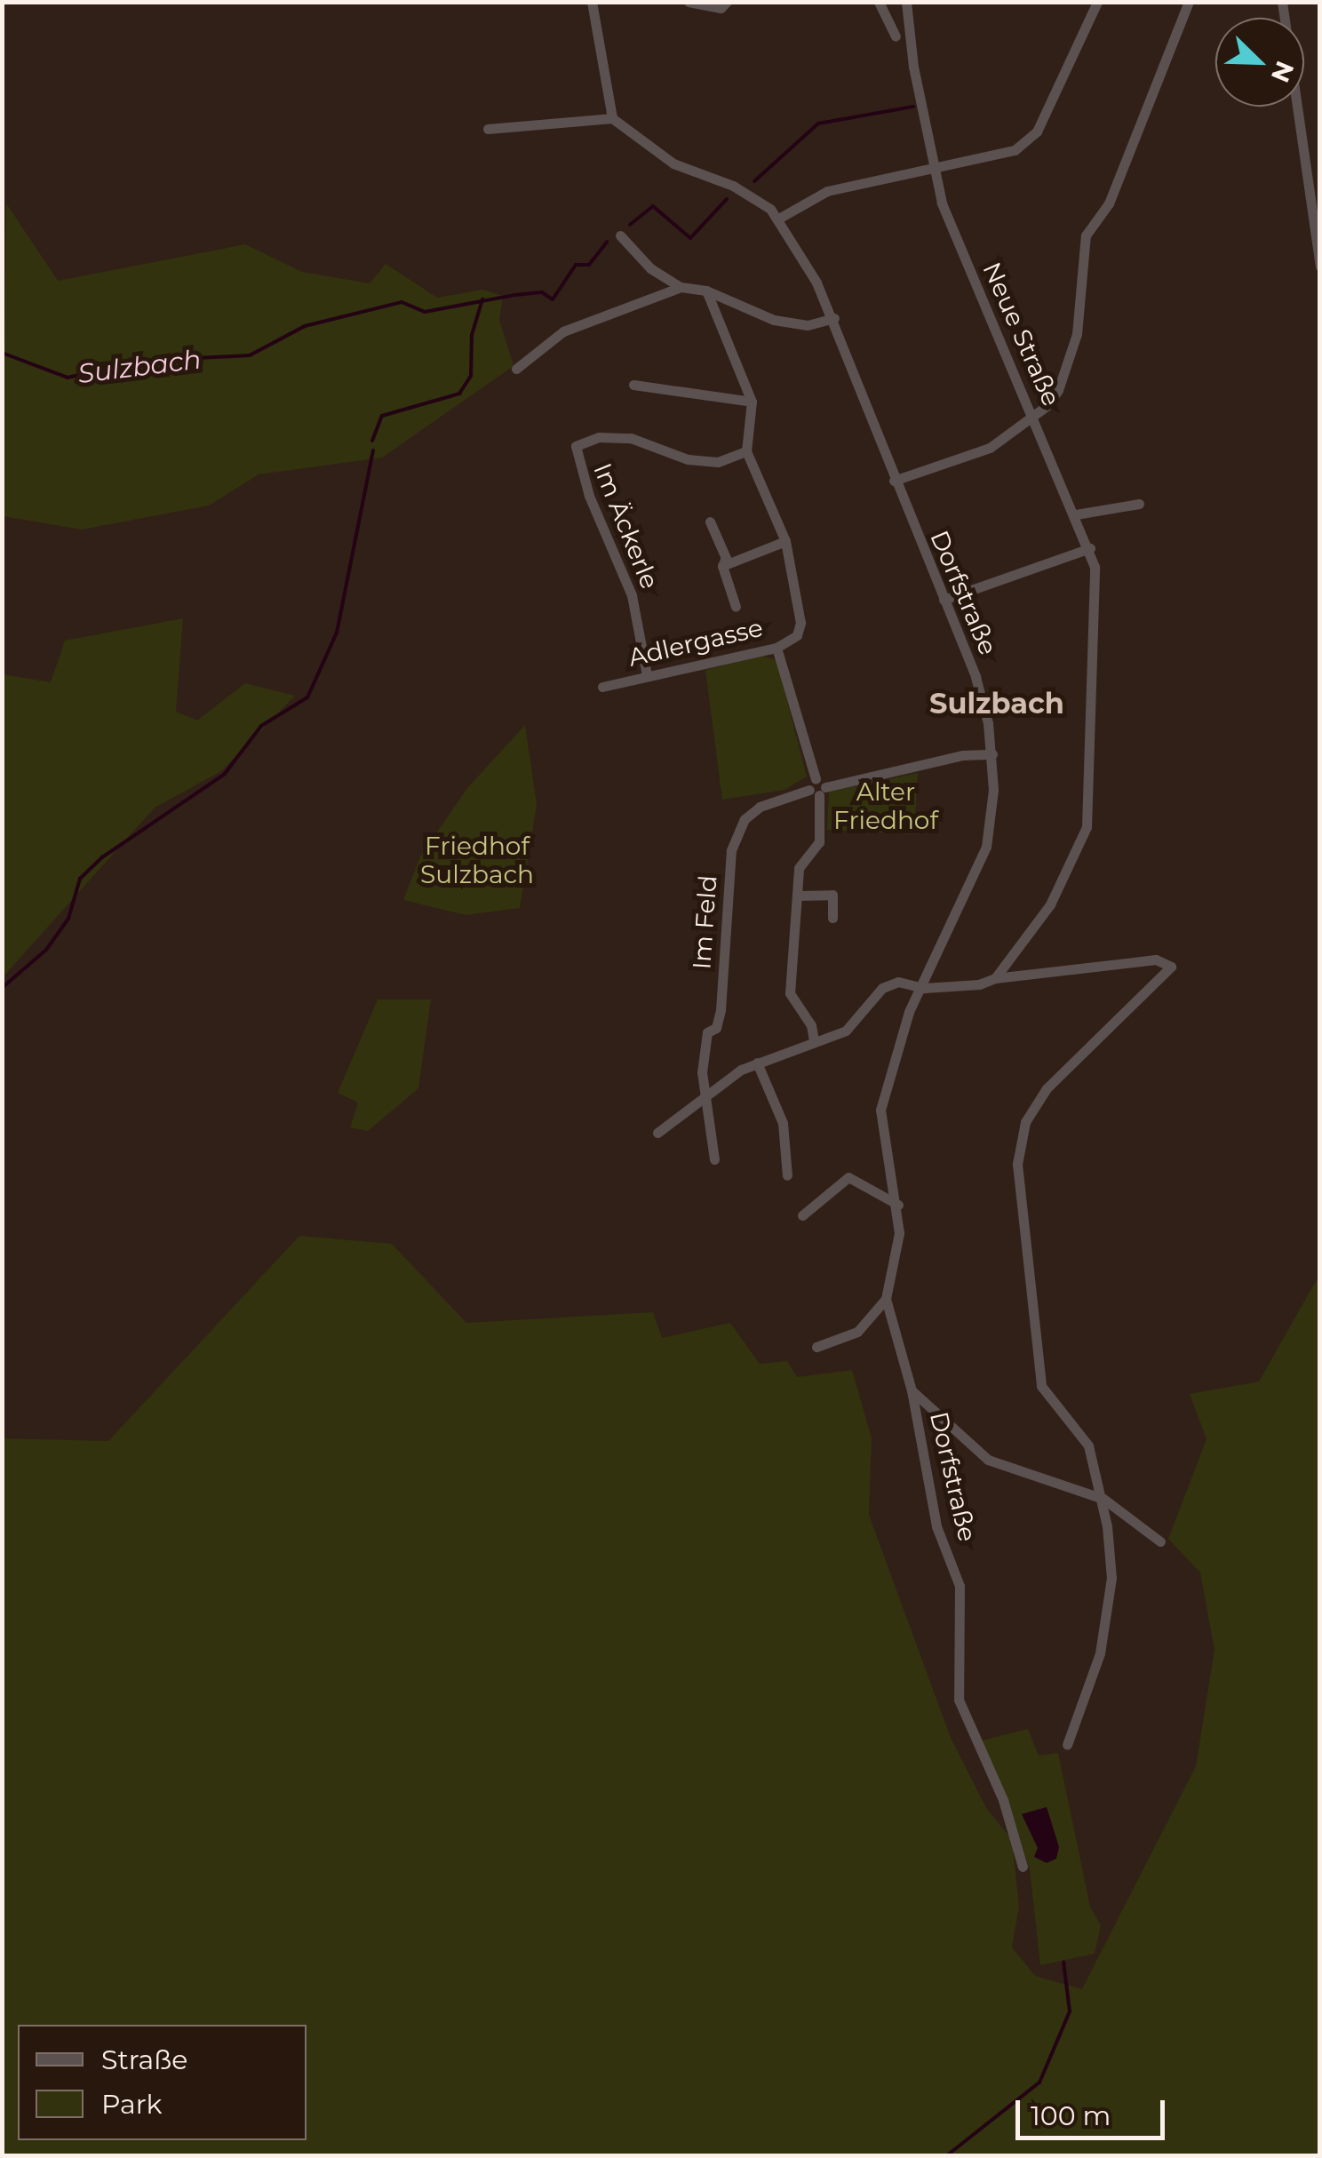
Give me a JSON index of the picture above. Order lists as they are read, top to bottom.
{
  "streets": {
    "street": [
      "Neue Straße",
      "Im Äckerle",
      "Dorfstraße",
      "Adlergasse",
      "Im Feld"
    ]
  },
  "crossings": [
    ["Im Äckerle", "Adlergasse"],
    ["Dorfstraße", "Im Feld"]
  ],
  "districts": ["Sulzbach"],
  "water": ["Sulzbach"],
  "parks": ["Alter Friedhof", "Friedhof Sulzbach"],
  "legend": ["Straße", "Park"],
  "scale_bar": "100 m",
  "north": "bottom right"
}
